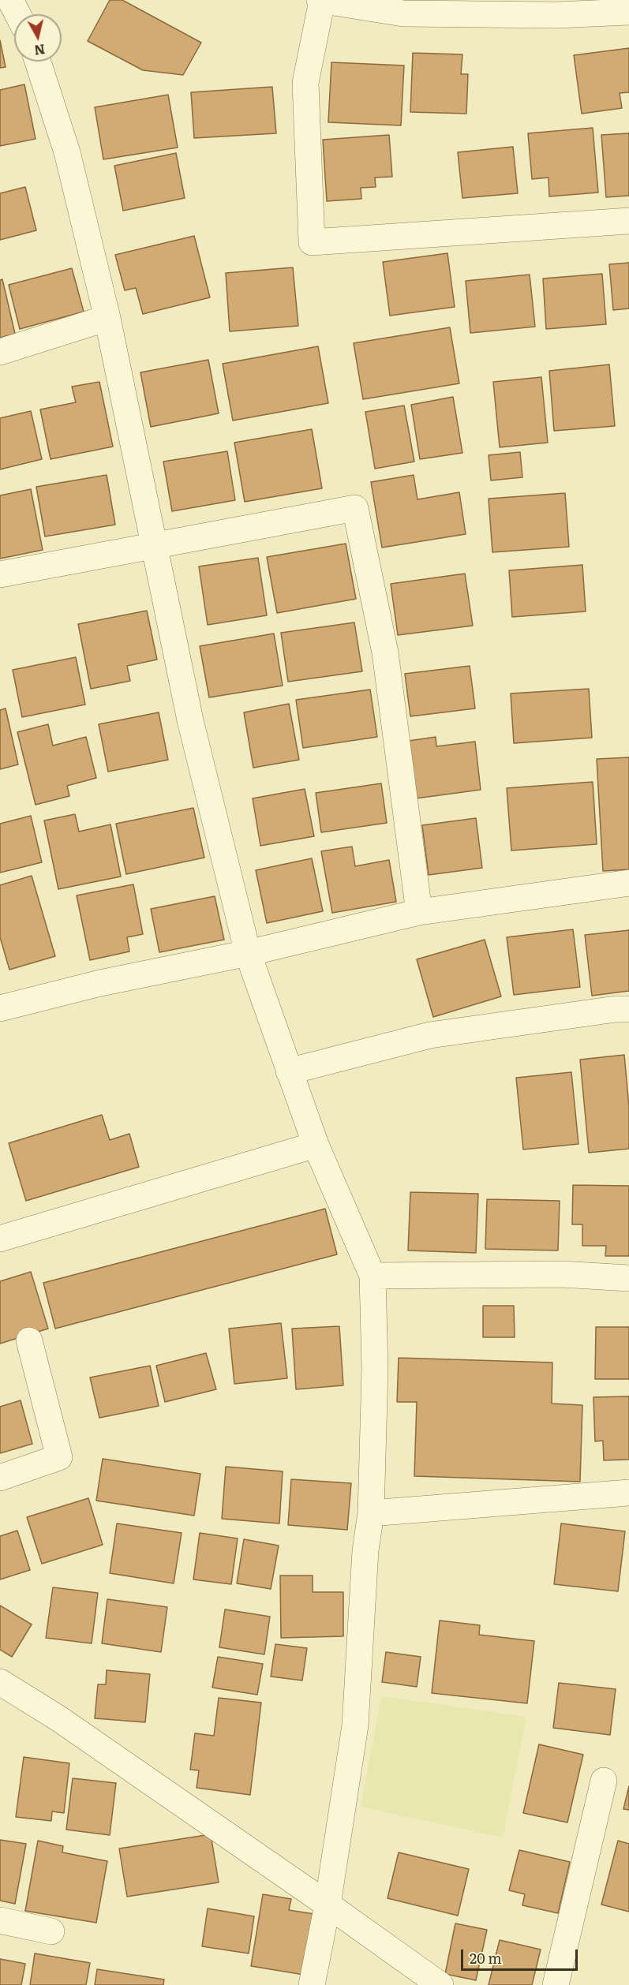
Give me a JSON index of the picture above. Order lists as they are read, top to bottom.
{
  "scale_bar": "20 m",
  "north": "bottom"
}
